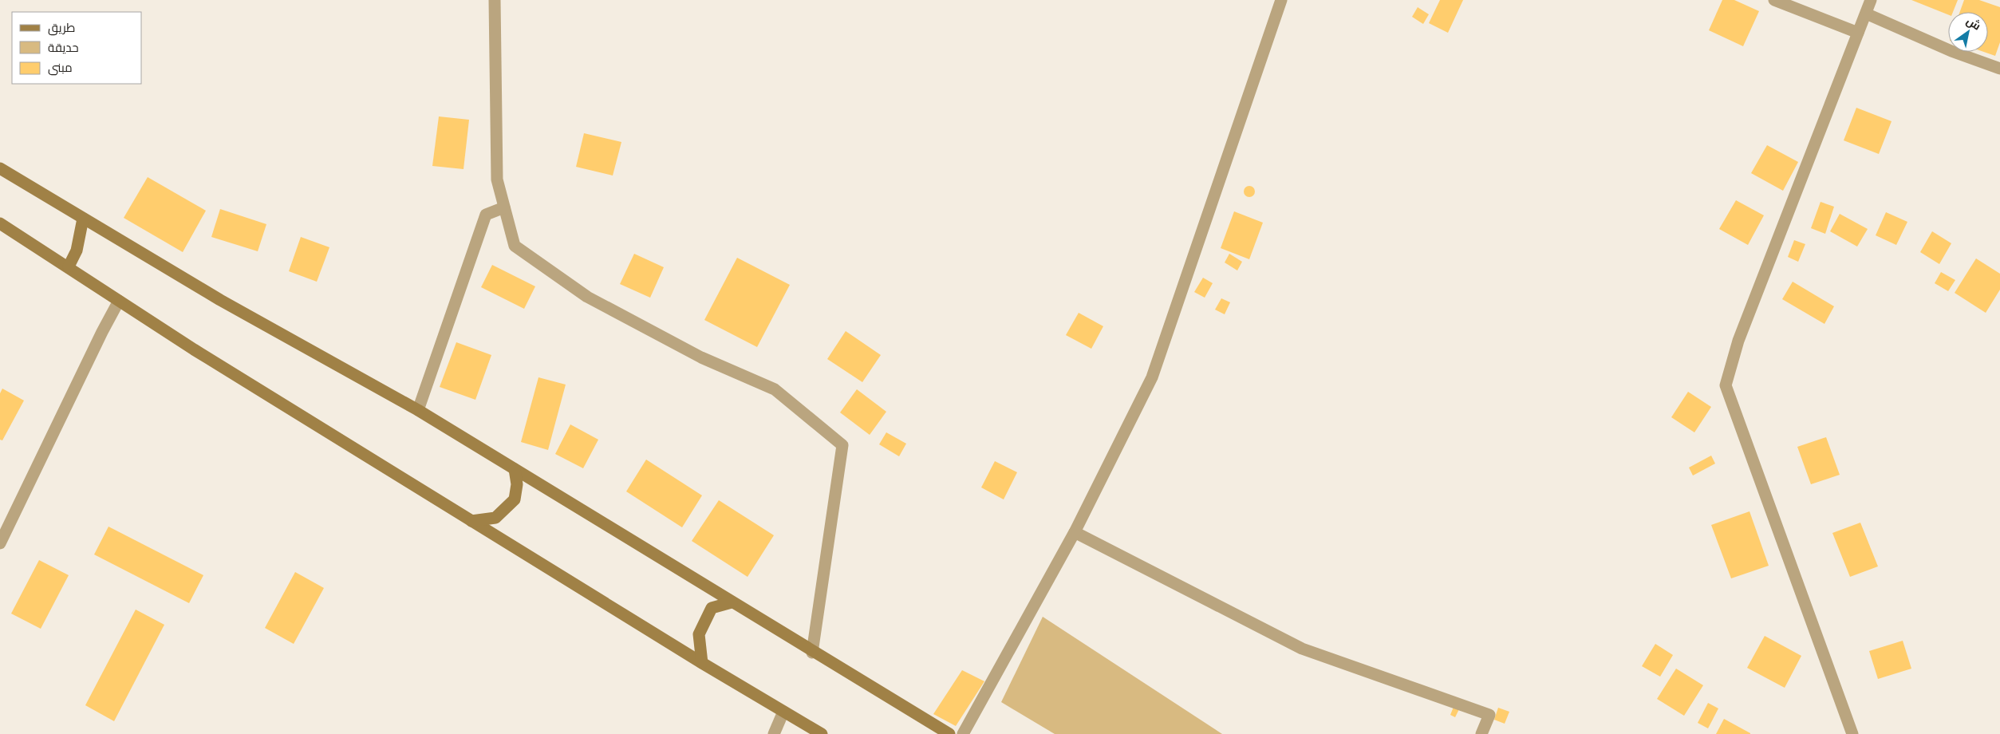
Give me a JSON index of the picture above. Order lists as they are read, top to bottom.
{
  "legend": ["طريق", "حديقة", "مبنى"],
  "north": "top right"
}
